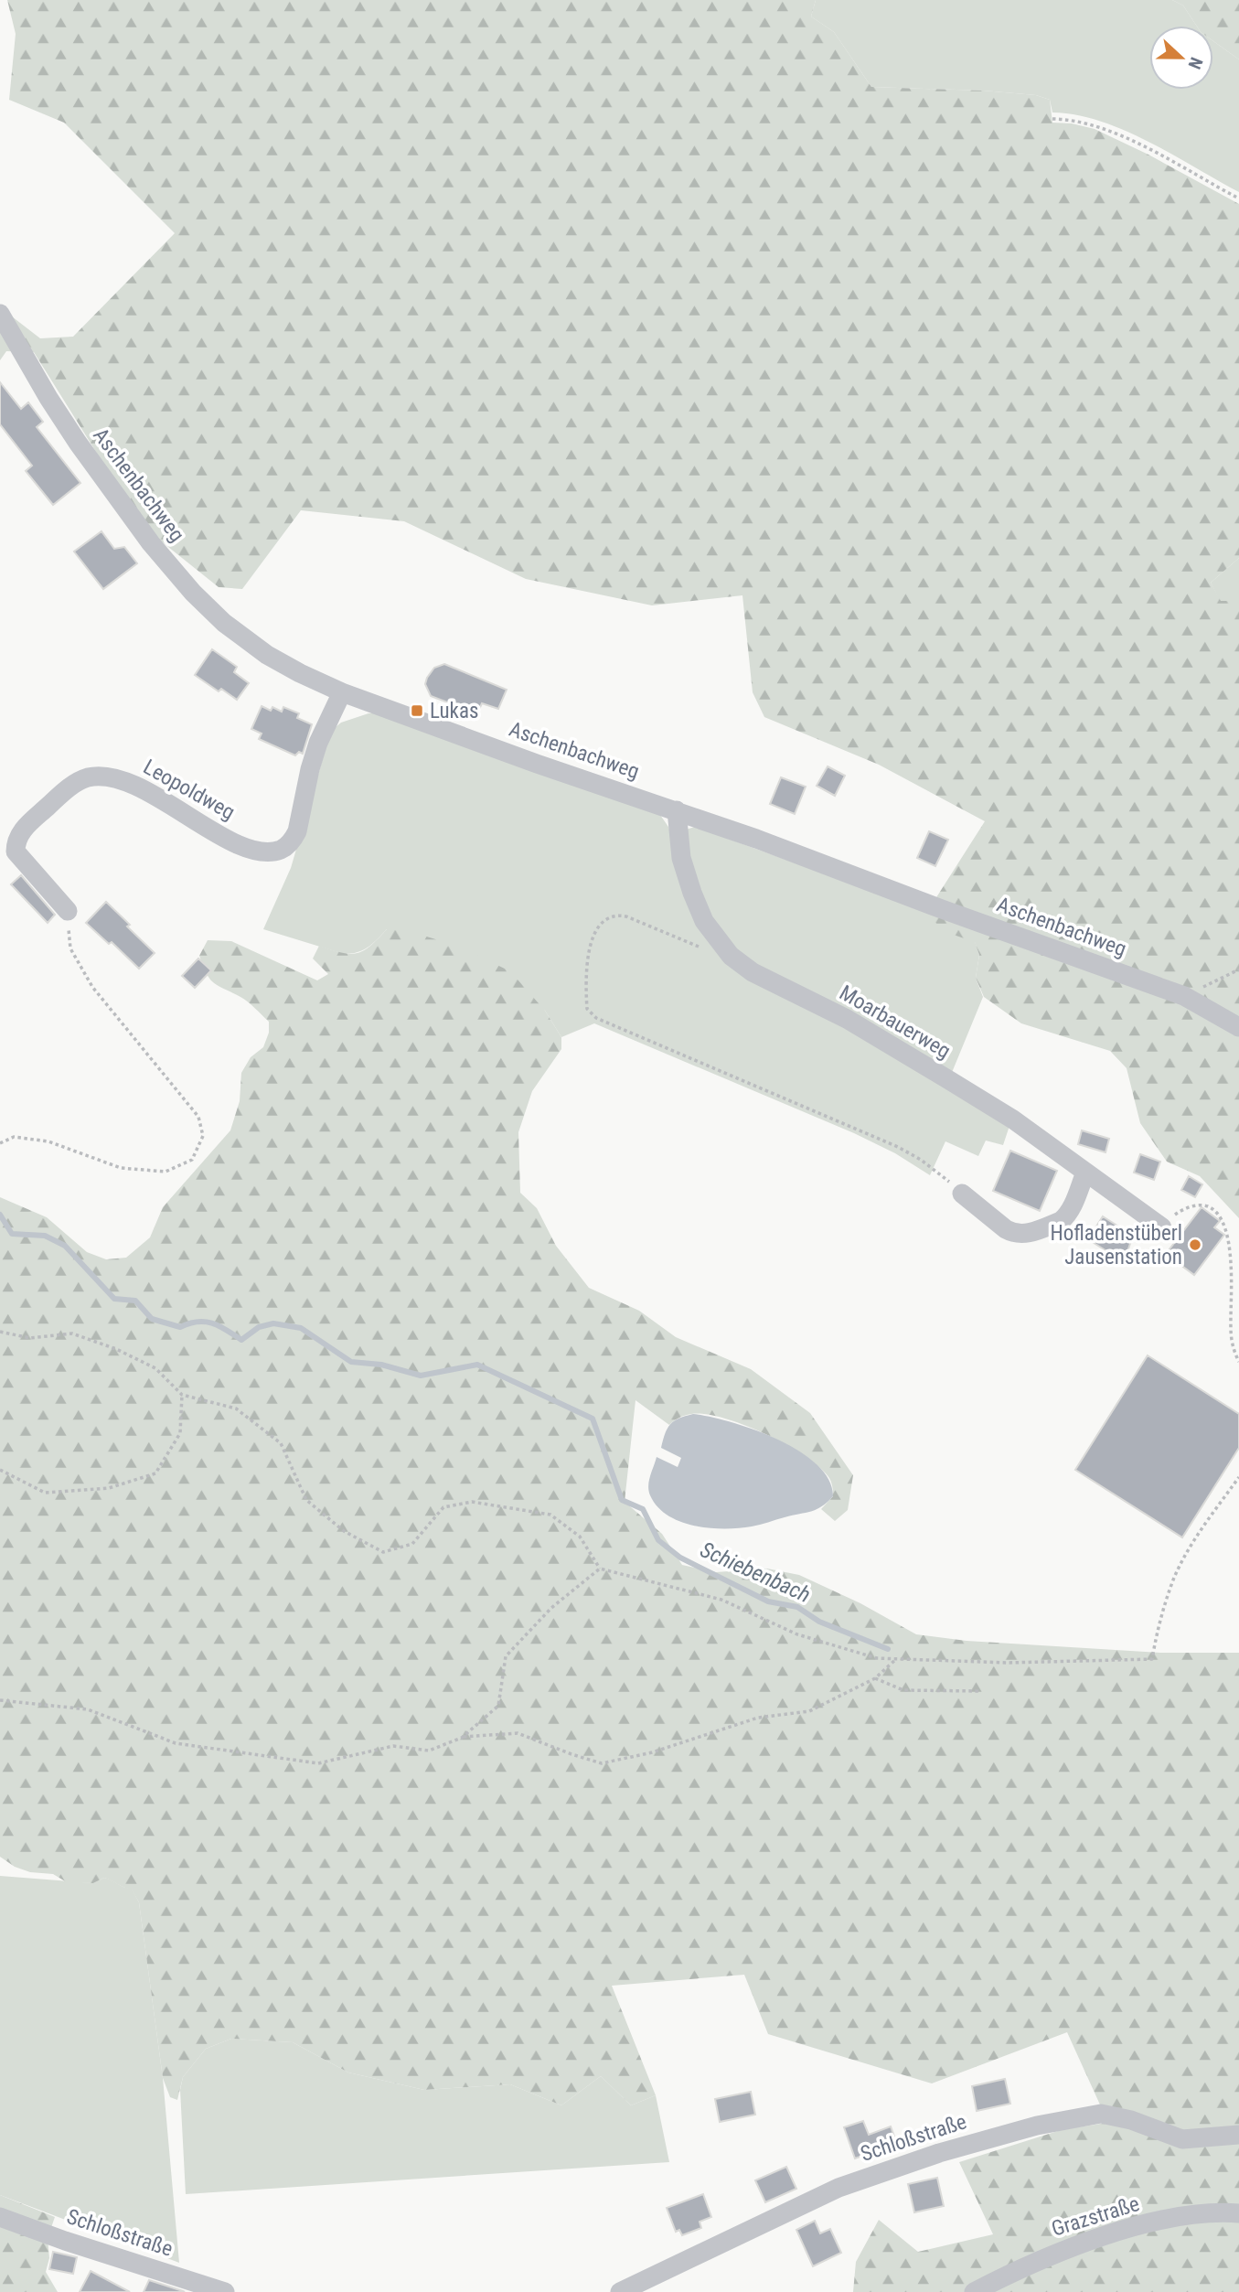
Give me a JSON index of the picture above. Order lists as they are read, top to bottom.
{
  "streets": {
    "street": [
      "Aschenbachweg",
      "Leopoldweg",
      "Moarbauerweg",
      "Schloßstraße",
      "Grazstraße"
    ]
  },
  "crossings": [
    ["Aschenbachweg", "Leopoldweg"],
    ["Aschenbachweg", "Moarbauerweg"]
  ],
  "water": ["Schiebenbach"],
  "places": {
    "transit": ["Lukas"],
    "other": ["Hofladenstüberl Jausenstation"]
  },
  "north": "right"
}
